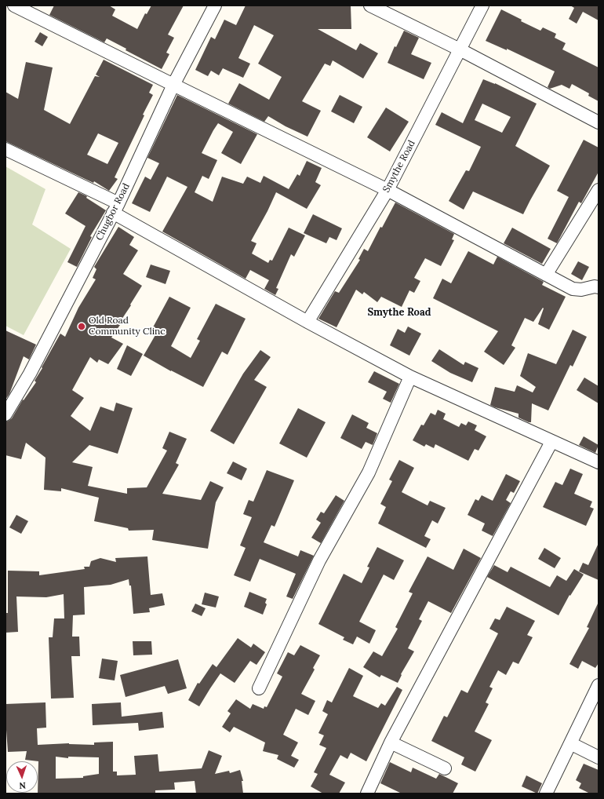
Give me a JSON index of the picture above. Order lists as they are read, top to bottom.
{
  "streets": {
    "street": ["Smythe Road", "Chugbor Road"]
  },
  "districts": ["Smythe Road"],
  "places": ["Old Road Community Clinc"],
  "north": "bottom"
}
